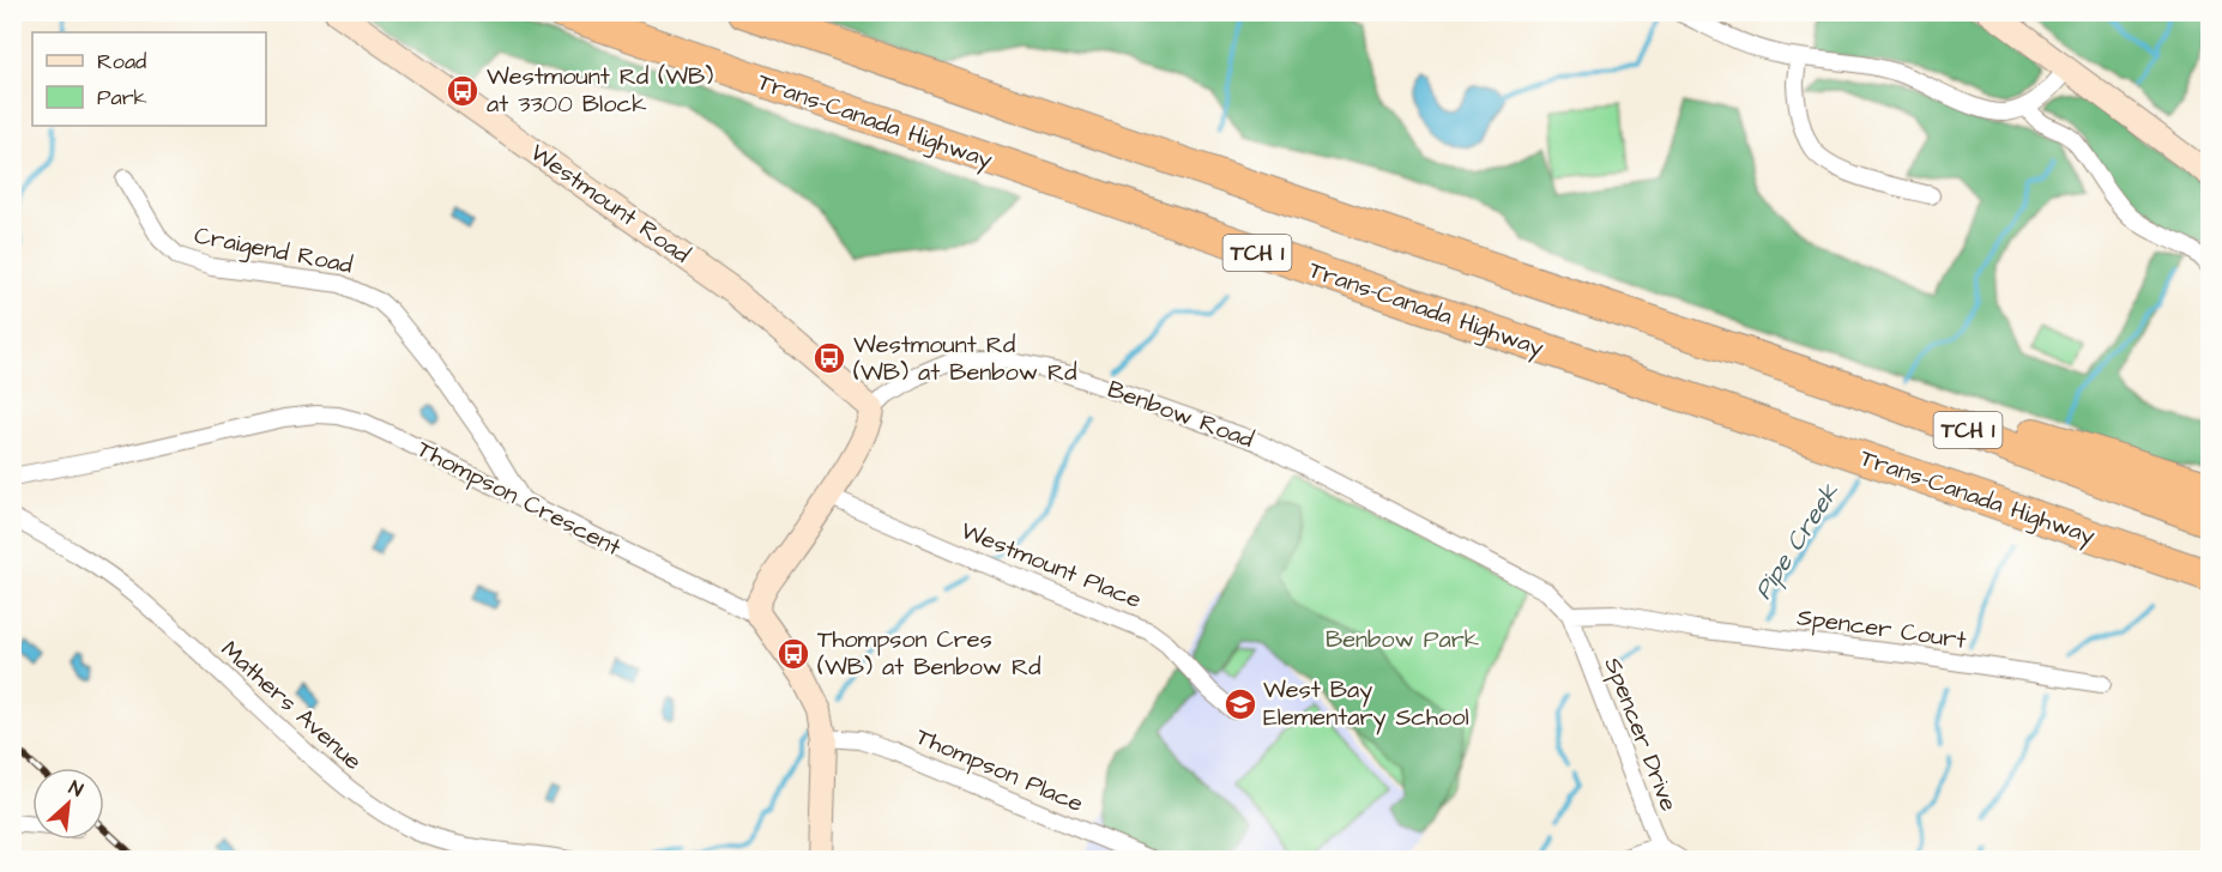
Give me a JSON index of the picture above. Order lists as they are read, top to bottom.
{
  "streets": {
    "highway": ["Trans-Canada Highway", "TCH 1"],
    "street": [
      "Westmount Road",
      "Craigend Road",
      "Benbow Road",
      "Thompson Crescent",
      "Westmount Place",
      "Spencer Court",
      "Mathers Avenue",
      "Spencer Drive",
      "Thompson Place"
    ]
  },
  "crossings": [
    ["Westmount Road", "Benbow Road"],
    ["Craigend Road", "Thompson Crescent"],
    ["Benbow Road", "Spencer Court"],
    ["Benbow Road", "Spencer Drive"],
    ["Spencer Court", "Spencer Drive"]
  ],
  "water": ["Pipe Creek"],
  "parks": ["Benbow Park"],
  "places": {
    "bus stop": ["Westmount Rd (WB) at 3300 Block", "Westmount Rd (WB) at Benbow Rd", "Thompson Cres (WB) at Benbow Rd"],
    "school or university": ["West Bay Elementary School"]
  },
  "legend": ["Road", "Park"],
  "north": "top right"
}
